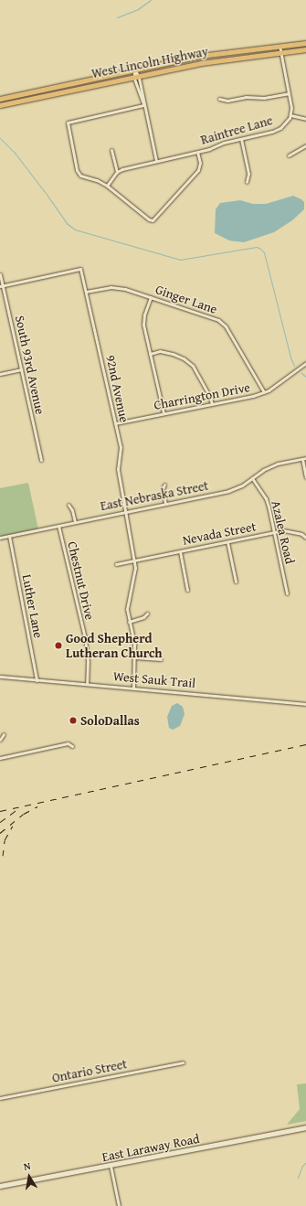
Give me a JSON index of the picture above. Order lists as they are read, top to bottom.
{
  "streets": {
    "main road": ["West Lincoln Highway", "East Laraway Road"],
    "street": [
      "Raintree Lane",
      "Ginger Lane",
      "South 93rd Avenue",
      "92nd Avenue",
      "Charrington Drive",
      "East Nebraska Street",
      "Azalea Road",
      "Nevada Street",
      "Chestnut Drive",
      "Luther Lane",
      "West Sauk Trail",
      "Ontario Street"
    ]
  },
  "crossings": [
    ["West Lincoln Highway", "Raintree Lane"],
    ["Ginger Lane", "92nd Avenue"],
    ["Ginger Lane", "Charrington Drive"],
    ["South 93rd Avenue", "92nd Avenue"],
    ["92nd Avenue", "Charrington Drive"],
    ["92nd Avenue", "East Nebraska Street"],
    ["92nd Avenue", "Nevada Street"],
    ["92nd Avenue", "West Sauk Trail"],
    ["East Nebraska Street", "Azalea Road"],
    ["East Nebraska Street", "Chestnut Drive"],
    ["East Nebraska Street", "Luther Lane"],
    ["Azalea Road", "Nevada Street"],
    ["Chestnut Drive", "West Sauk Trail"],
    ["Luther Lane", "West Sauk Trail"]
  ],
  "places": ["Good Shepherd Lutheran Church", "SoloDallas"],
  "north": "top"
}
